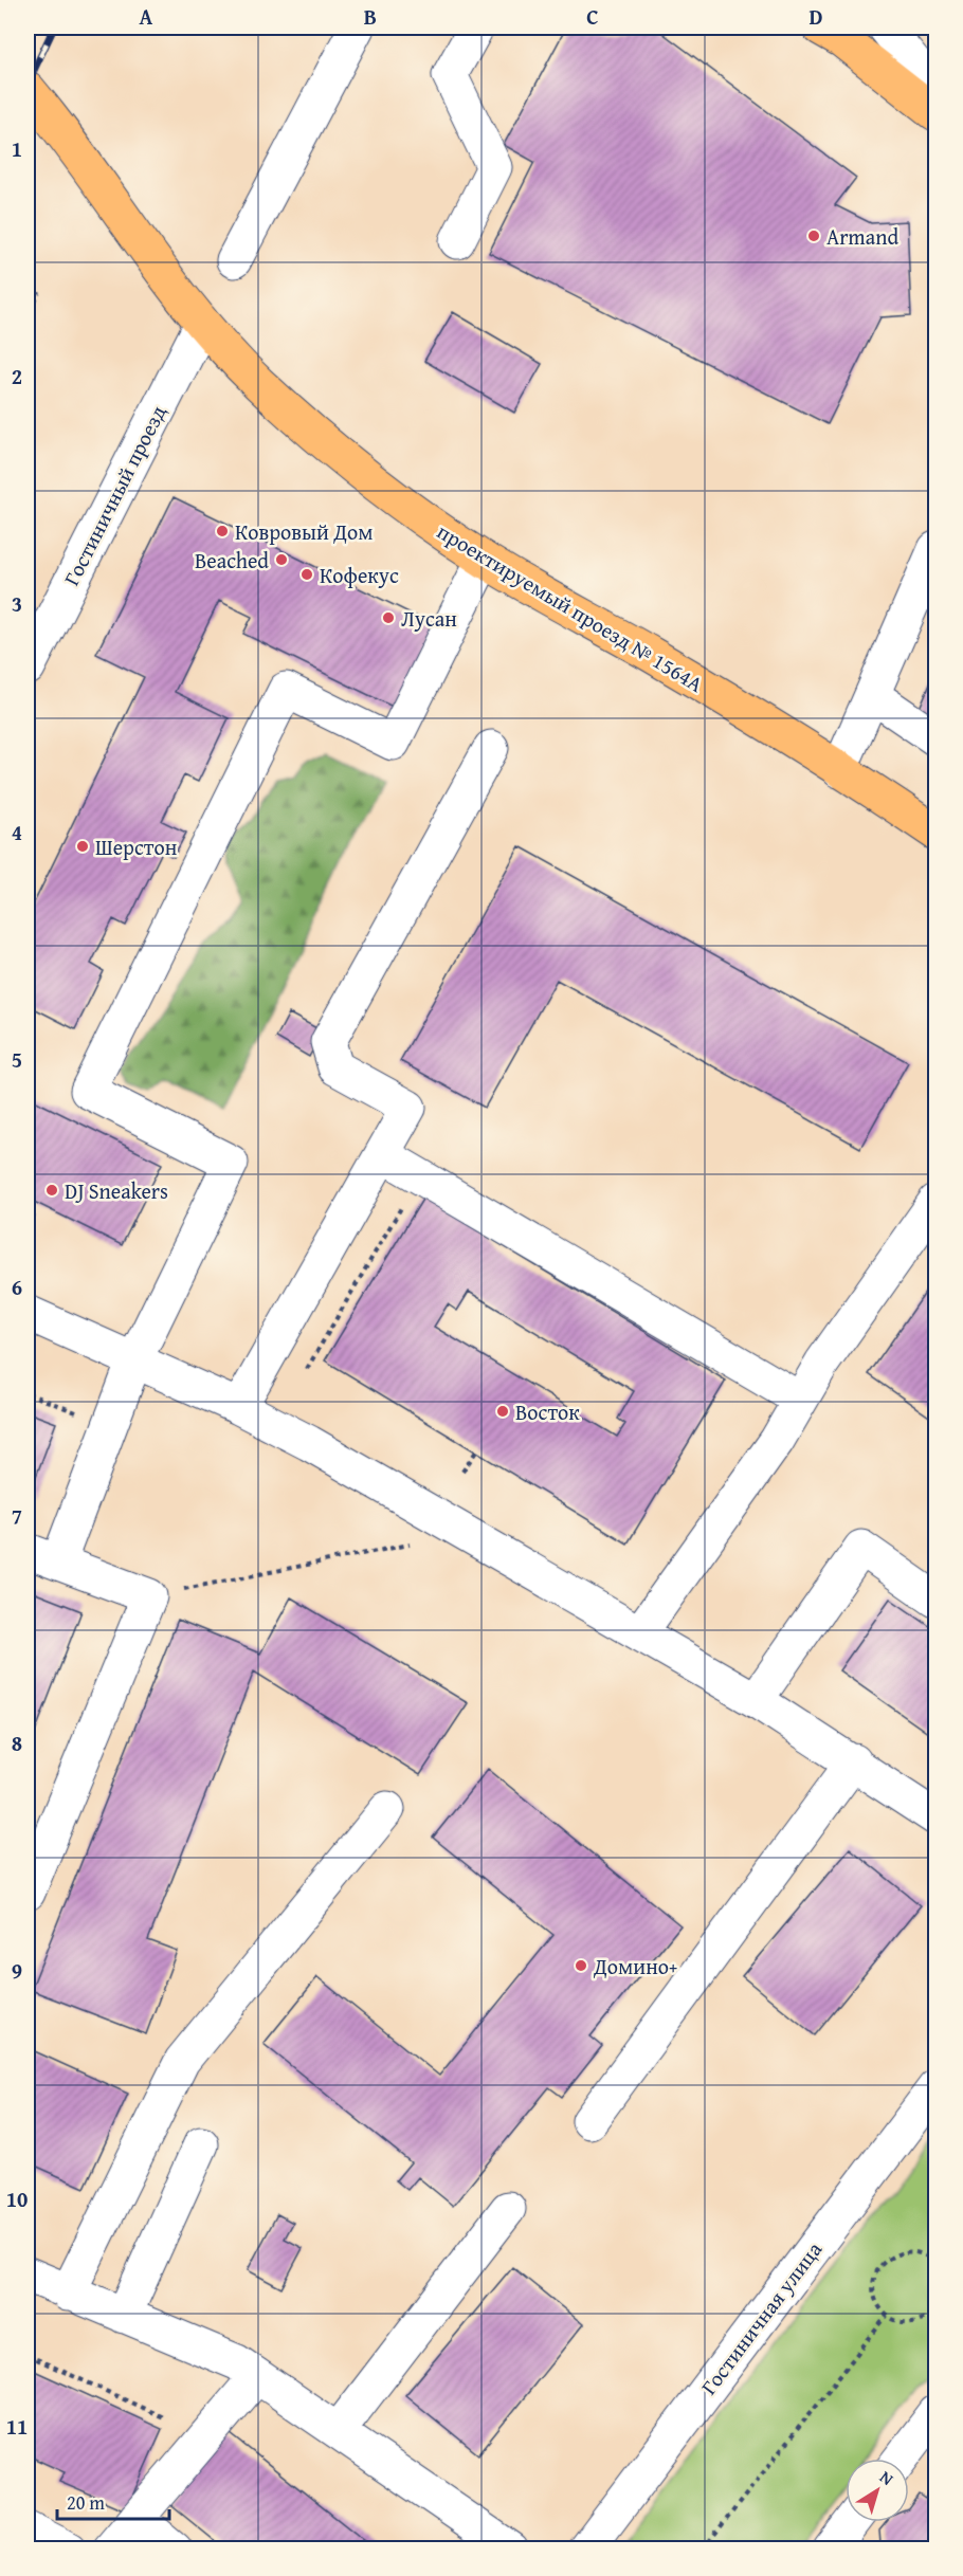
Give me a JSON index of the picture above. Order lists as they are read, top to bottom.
{
  "streets": {
    "main road": ["проектируемый проезд № 1564А"],
    "street": ["Гостиничный проезд", "Гостиничная улица"]
  },
  "crossings": [
    ["Гостиничный проезд", "проектируемый проезд № 1564А"]
  ],
  "places": [
    "Armand",
    "Ковровый Дом",
    "Beached",
    "Кофекус",
    "Лусан",
    "Шерстон",
    "DJ Sneakers",
    "Восток",
    "Домино+"
  ],
  "scale_bar": "20 m",
  "north": "top right",
  "grid": {
    "columns": [
      "A",
      "B",
      "C",
      "D"
    ],
    "rows": [
      "1",
      "2",
      "3",
      "4",
      "5",
      "6",
      "7",
      "8",
      "9",
      "10",
      "11"
    ]
  }
}
